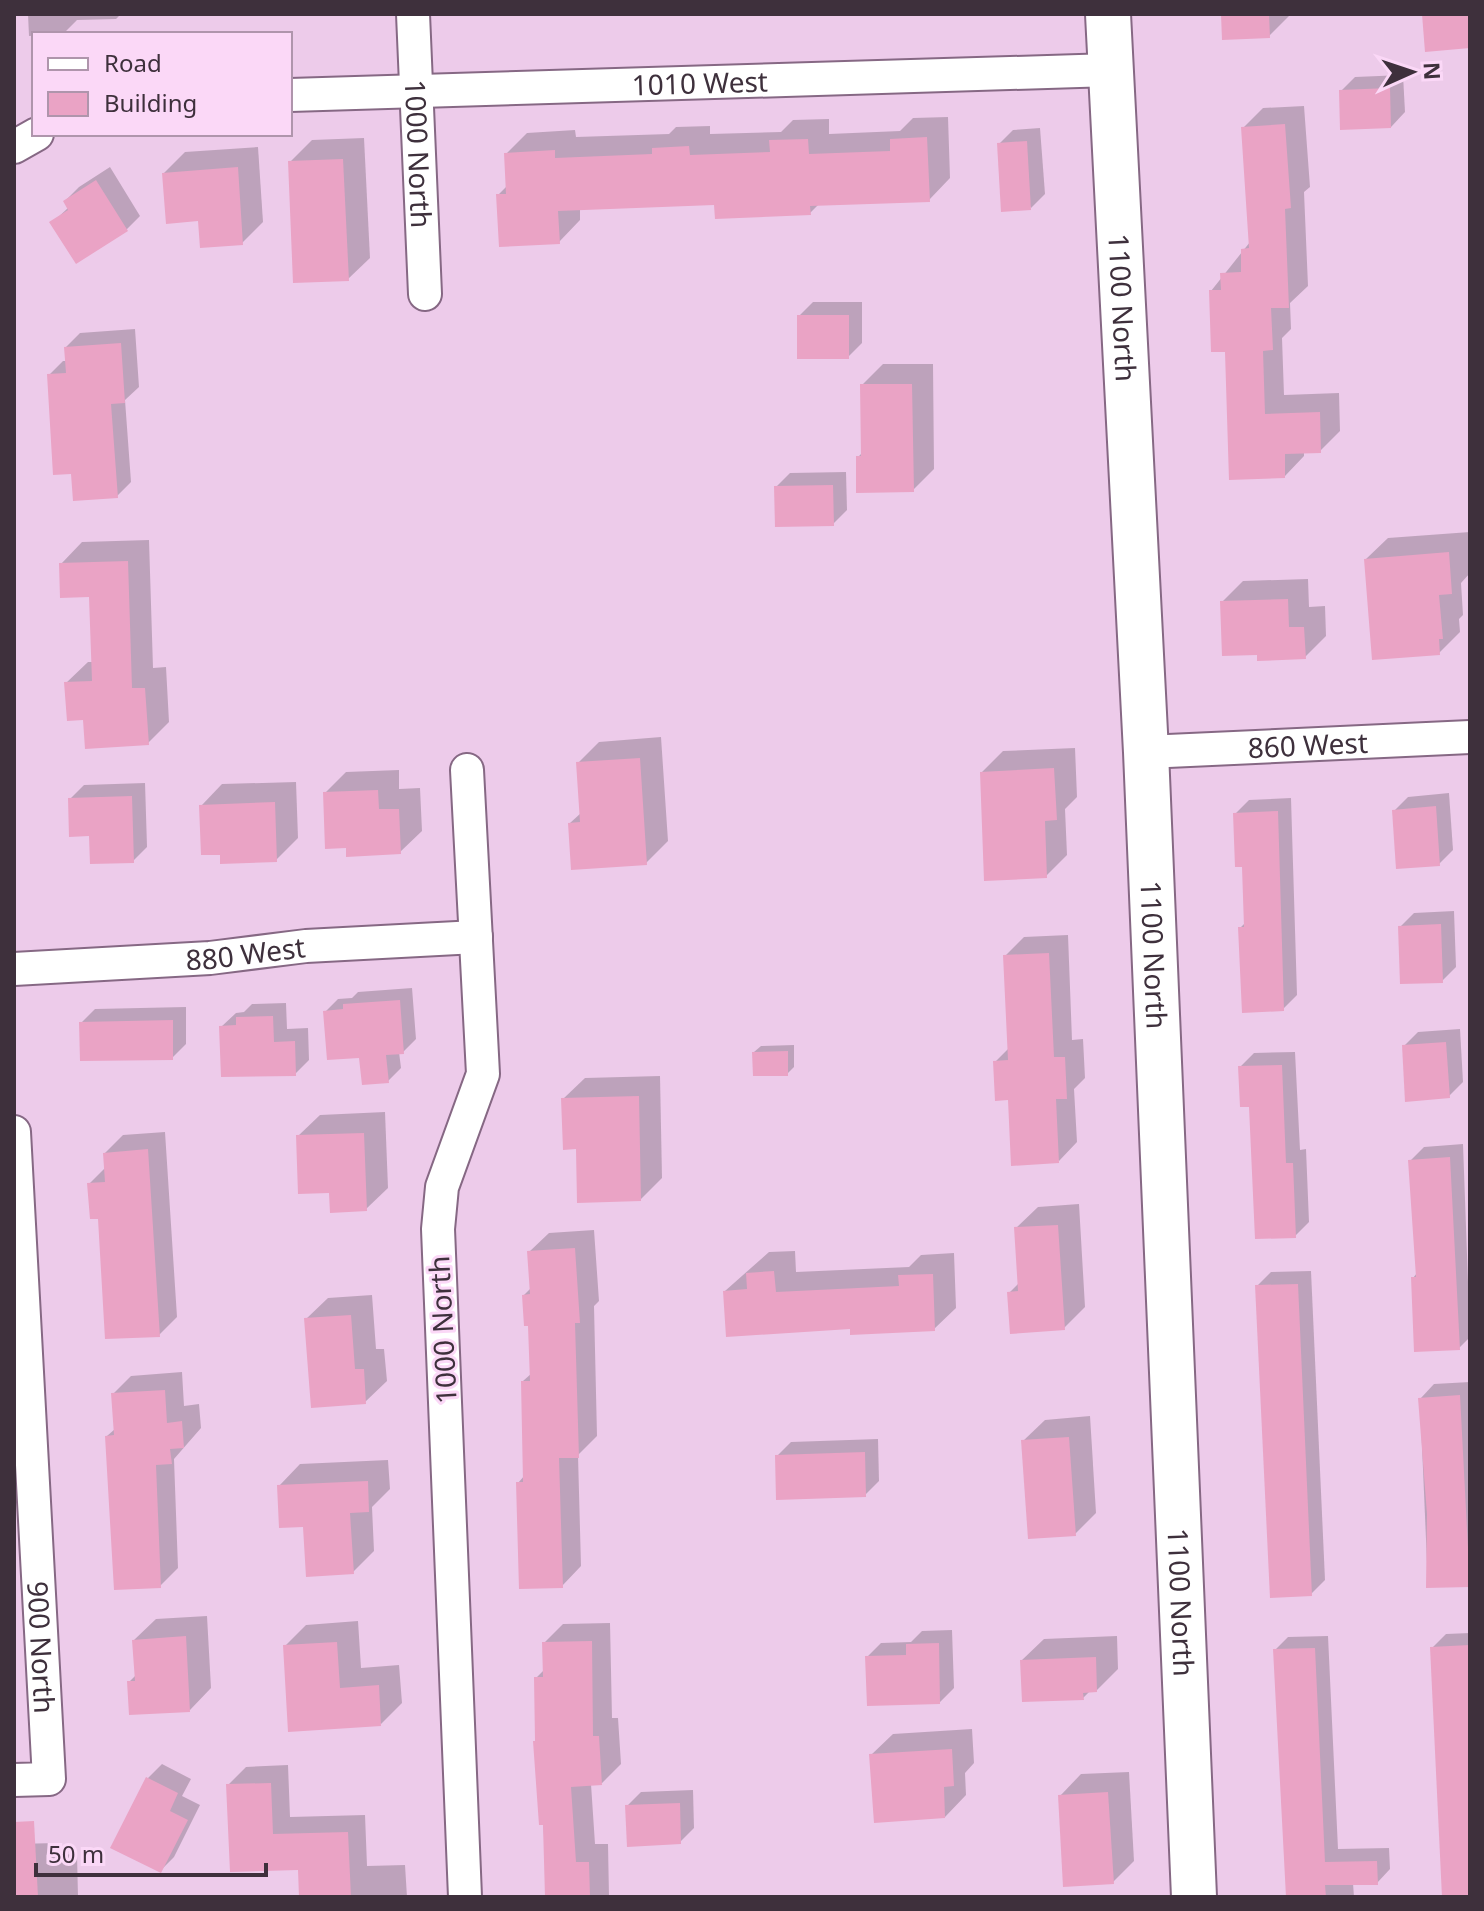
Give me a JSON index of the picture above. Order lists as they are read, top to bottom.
{
  "streets": {
    "main road": ["1100 North"],
    "street": [
      "1010 West",
      "1000 North",
      "860 West",
      "880 West",
      "900 North"
    ]
  },
  "crossings": [
    ["1010 West", "1000 North"],
    ["1010 West", "1100 North"],
    ["1000 North", "880 West"],
    ["1100 North", "860 West"]
  ],
  "legend": ["Road", "Building"],
  "scale_bar": "50 m",
  "north": "right"
}
